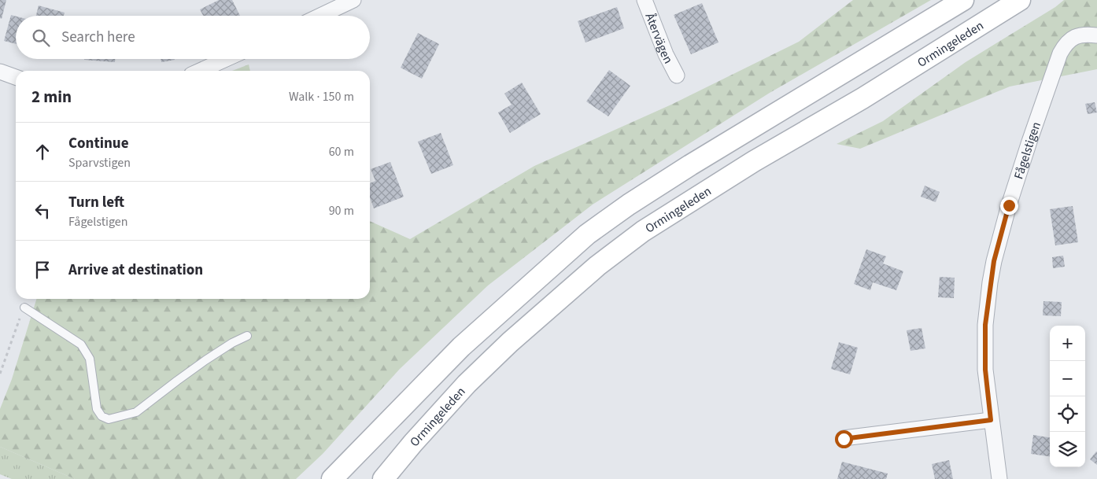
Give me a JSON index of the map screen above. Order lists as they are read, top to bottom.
{
  "streets": {
    "main road": ["Ormingeleden"],
    "street": ["Återvägen", "Fågelstigen"]
  },
  "page": {
    "search": "Search here",
    "heading": ["2 min", "Walk · 150 m"],
    "list": [
      ["Continue", "Sparvstigen", "60 m"],
      ["Turn left", "Fågelstigen", "90 m"],
      "Arrive at destination"
    ],
    "map_buttons": ["+", "−"]
  }
}
